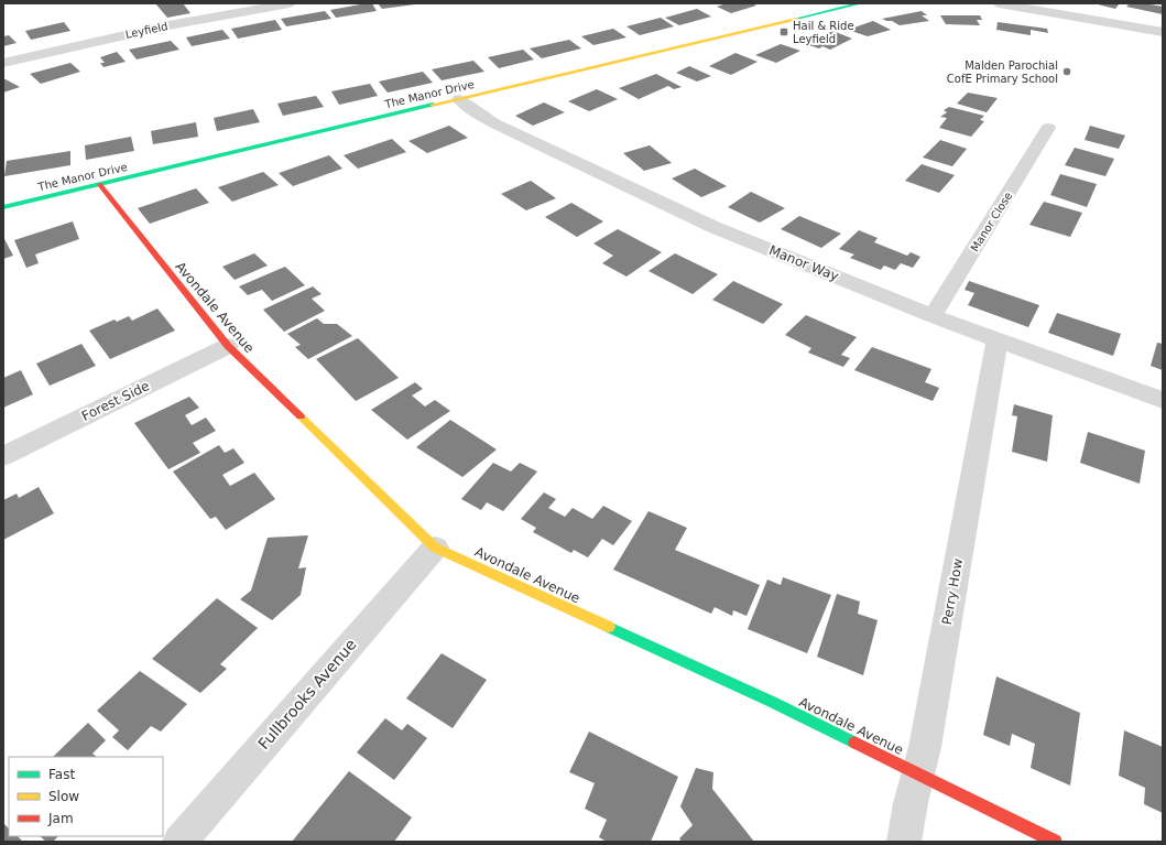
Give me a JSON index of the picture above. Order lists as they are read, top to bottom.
{
  "streets": {
    "street": [
      "Leyfield",
      "The Manor Drive",
      "Manor Close",
      "Manor Way",
      "Avondale Avenue",
      "Forest Side",
      "Perry How",
      "Fullbrooks Avenue"
    ]
  },
  "crossings": [
    ["The Manor Drive", "Manor Way"],
    ["The Manor Drive", "Avondale Avenue"],
    ["Manor Close", "Manor Way"],
    ["Manor Way", "Perry How"],
    ["Avondale Avenue", "Forest Side"],
    ["Avondale Avenue", "Perry How"],
    ["Avondale Avenue", "Fullbrooks Avenue"]
  ],
  "places": {
    "transit": ["Hail & Ride Leyfield"],
    "other": ["Malden Parochial CofE Primary School"]
  },
  "legend": ["Fast", "Slow", "Jam"]
}
